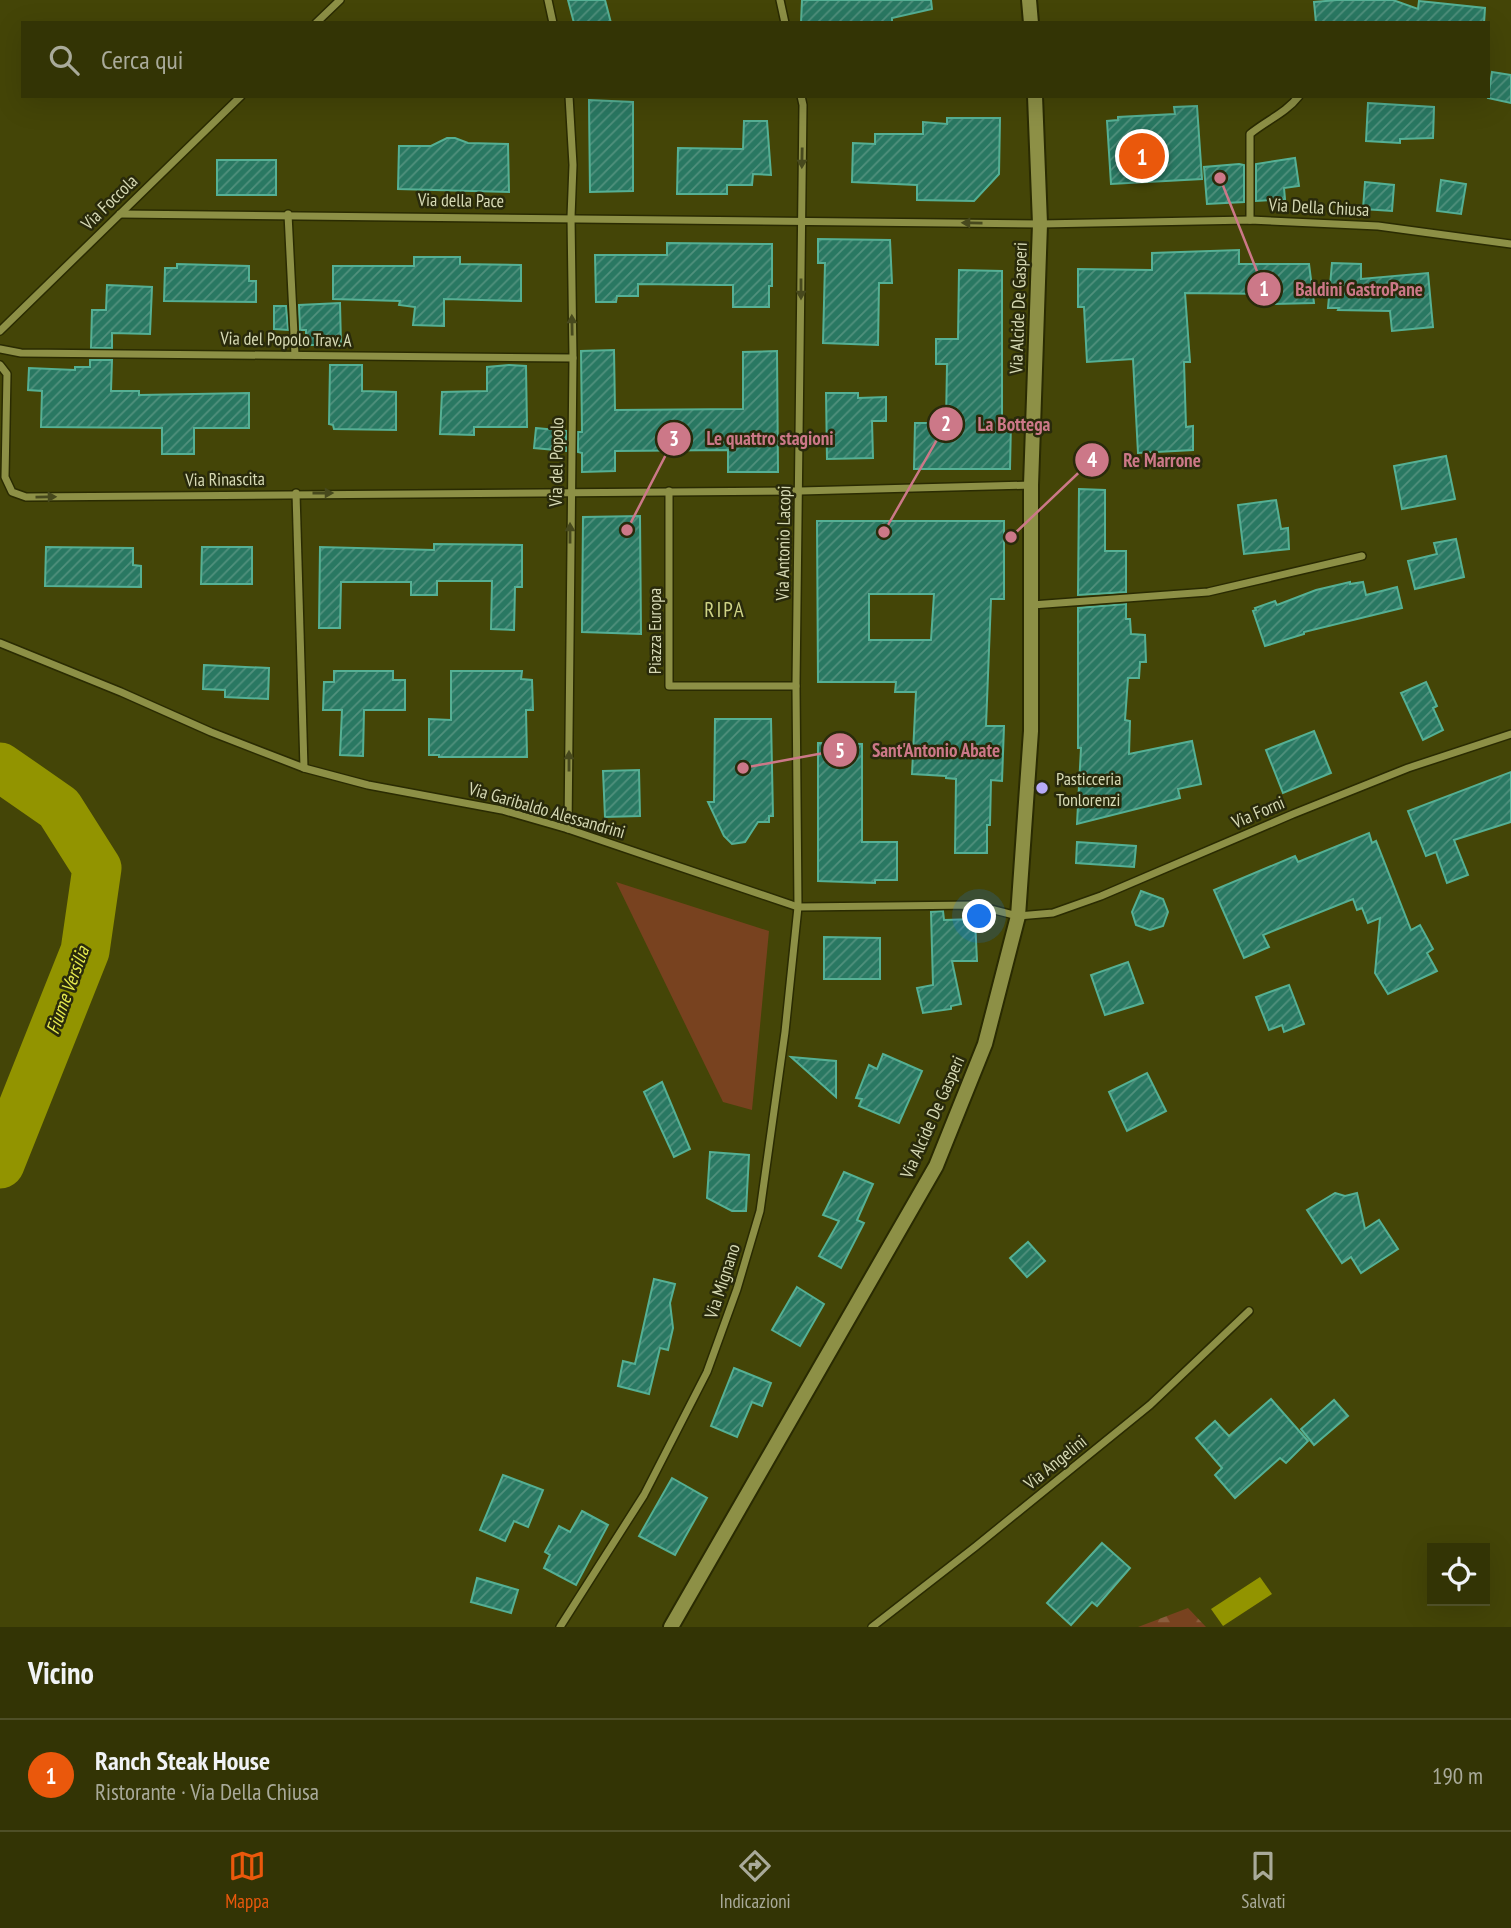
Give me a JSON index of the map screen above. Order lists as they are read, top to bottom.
{
  "streets": {
    "main road": ["Via Alcide De Gasperi"],
    "street": [
      "Via della Pace",
      "Via Foccola",
      "Via Della Chiusa",
      "Via del Popolo Trav. A",
      "Via del Popolo",
      "Via Rinascita",
      "Via Antonio Lacopi",
      "Piazza Europa",
      "Via Garibaldo Alessandrini",
      "Via Forni",
      "Via Mignano",
      "Via Angelini"
    ]
  },
  "crossings": [
    ["Via della Pace", "Via Foccola"],
    ["Via della Pace", "Via Della Chiusa"],
    ["Via della Pace", "Via del Popolo"],
    ["Via della Pace", "Via Antonio Lacopi"],
    ["Via Della Chiusa", "Via Alcide De Gasperi"],
    ["Via Della Chiusa", "Via Antonio Lacopi"],
    ["Via Alcide De Gasperi", "Via Rinascita"],
    ["Via Alcide De Gasperi", "Via Garibaldo Alessandrini"],
    ["Via Alcide De Gasperi", "Via Forni"],
    ["Via del Popolo Trav. A", "Via del Popolo"],
    ["Via del Popolo", "Via Rinascita"],
    ["Via del Popolo", "Via Garibaldo Alessandrini"],
    ["Via Rinascita", "Via Antonio Lacopi"],
    ["Via Rinascita", "Piazza Europa"],
    ["Via Antonio Lacopi", "Piazza Europa"],
    ["Via Antonio Lacopi", "Via Garibaldo Alessandrini"],
    ["Via Antonio Lacopi", "Via Mignano"],
    ["Via Garibaldo Alessandrini", "Via Forni"],
    ["Via Garibaldo Alessandrini", "Via Mignano"]
  ],
  "one_way": ["Via del Popolo", "Via Rinascita", "Via Antonio Lacopi"],
  "districts": ["RIPA"],
  "water": ["Fiume Versilia"],
  "places": [
    "Baldini GastroPane",
    "Le quattro stagioni",
    "La Bottega",
    "Re Marrone",
    "Sant'Antonio Abate",
    "Pasticceria Tonlorenzi"
  ],
  "page": {
    "search": "Cerca qui",
    "pins": "1",
    "heading": "Vicino",
    "list": [
      {
        "mark": "1",
        "name": "Ranch Steak House",
        "note": "Ristorante · Via Della Chiusa",
        "value": "190 m"
      }
    ],
    "nav": ["Mappa", "Indicazioni", "Salvati"]
  }
}
